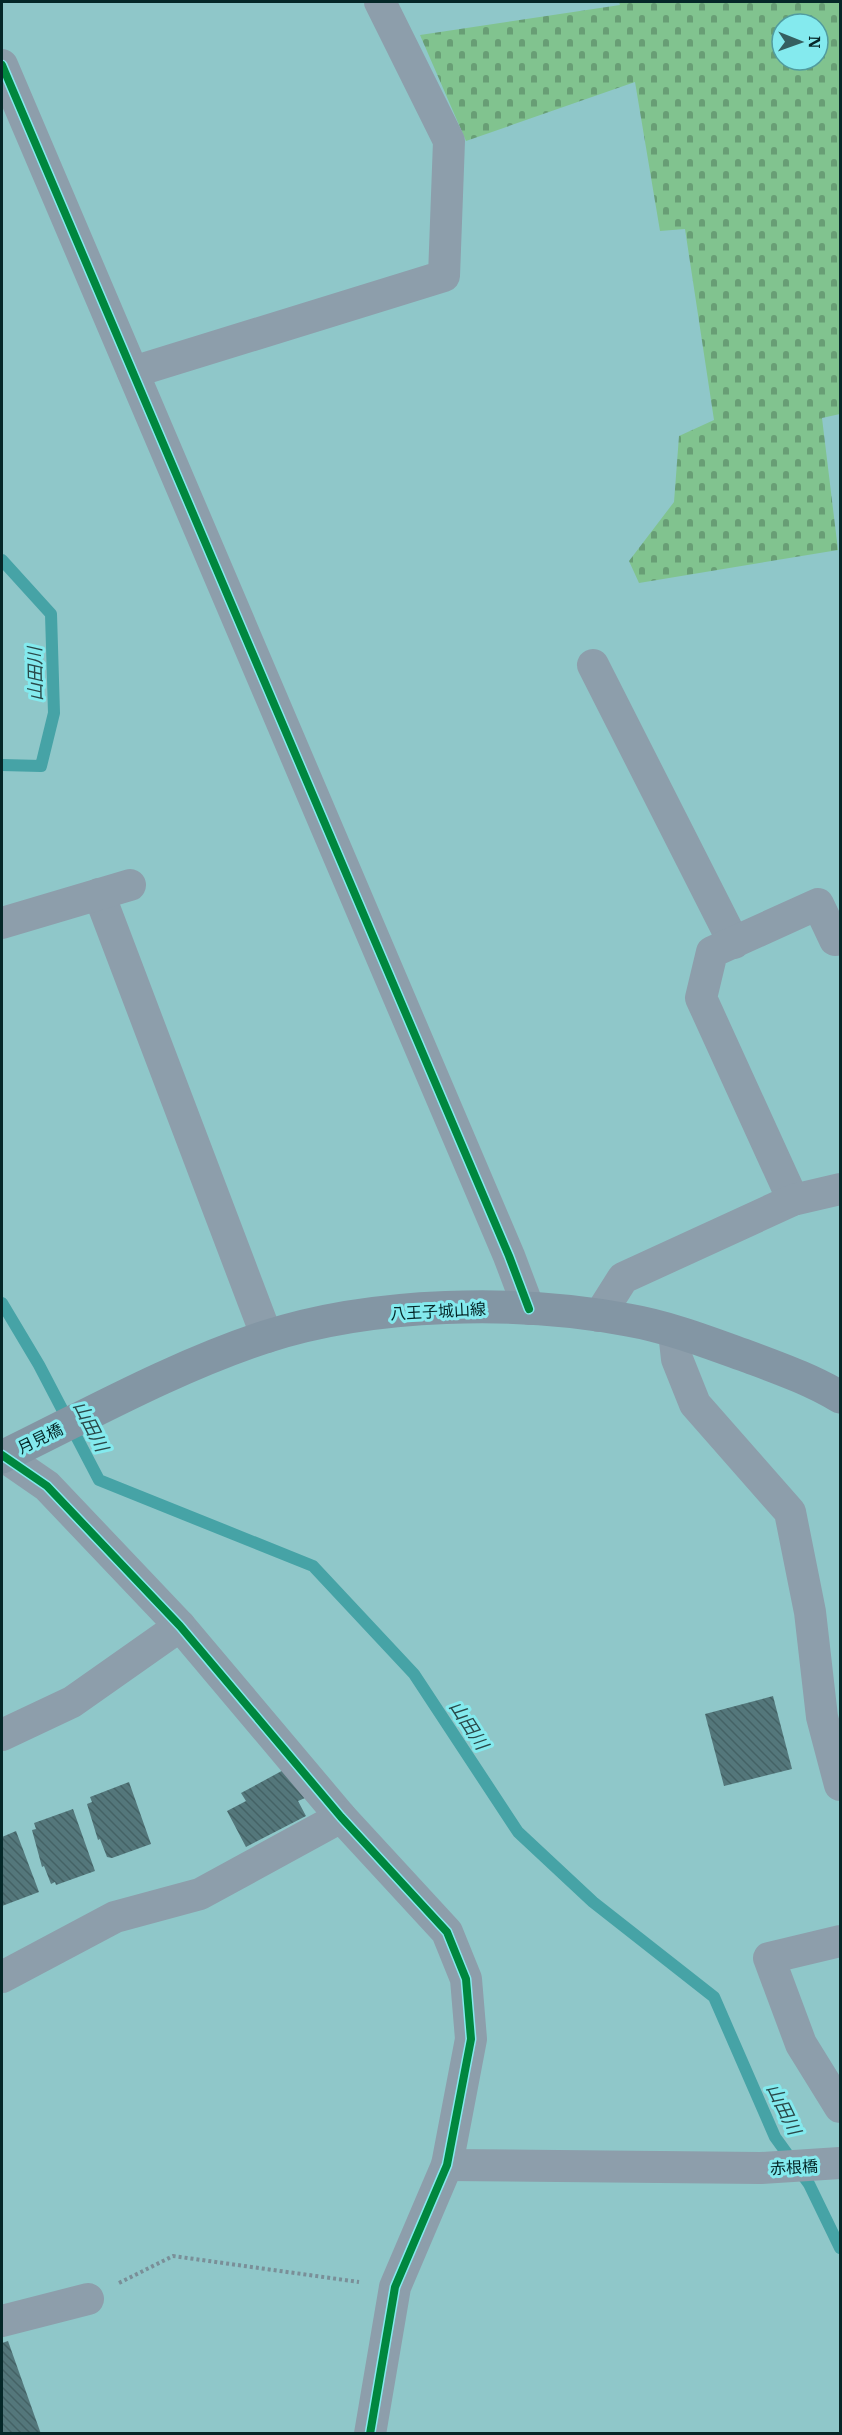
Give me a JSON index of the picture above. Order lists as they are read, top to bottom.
{
  "streets": {
    "main road": ["八王子城山線", "月見橋"],
    "street": ["赤根橋"]
  },
  "crossings": [
    ["八王子城山線", "月見橋"]
  ],
  "water": ["山田川"],
  "north": "right"
}
